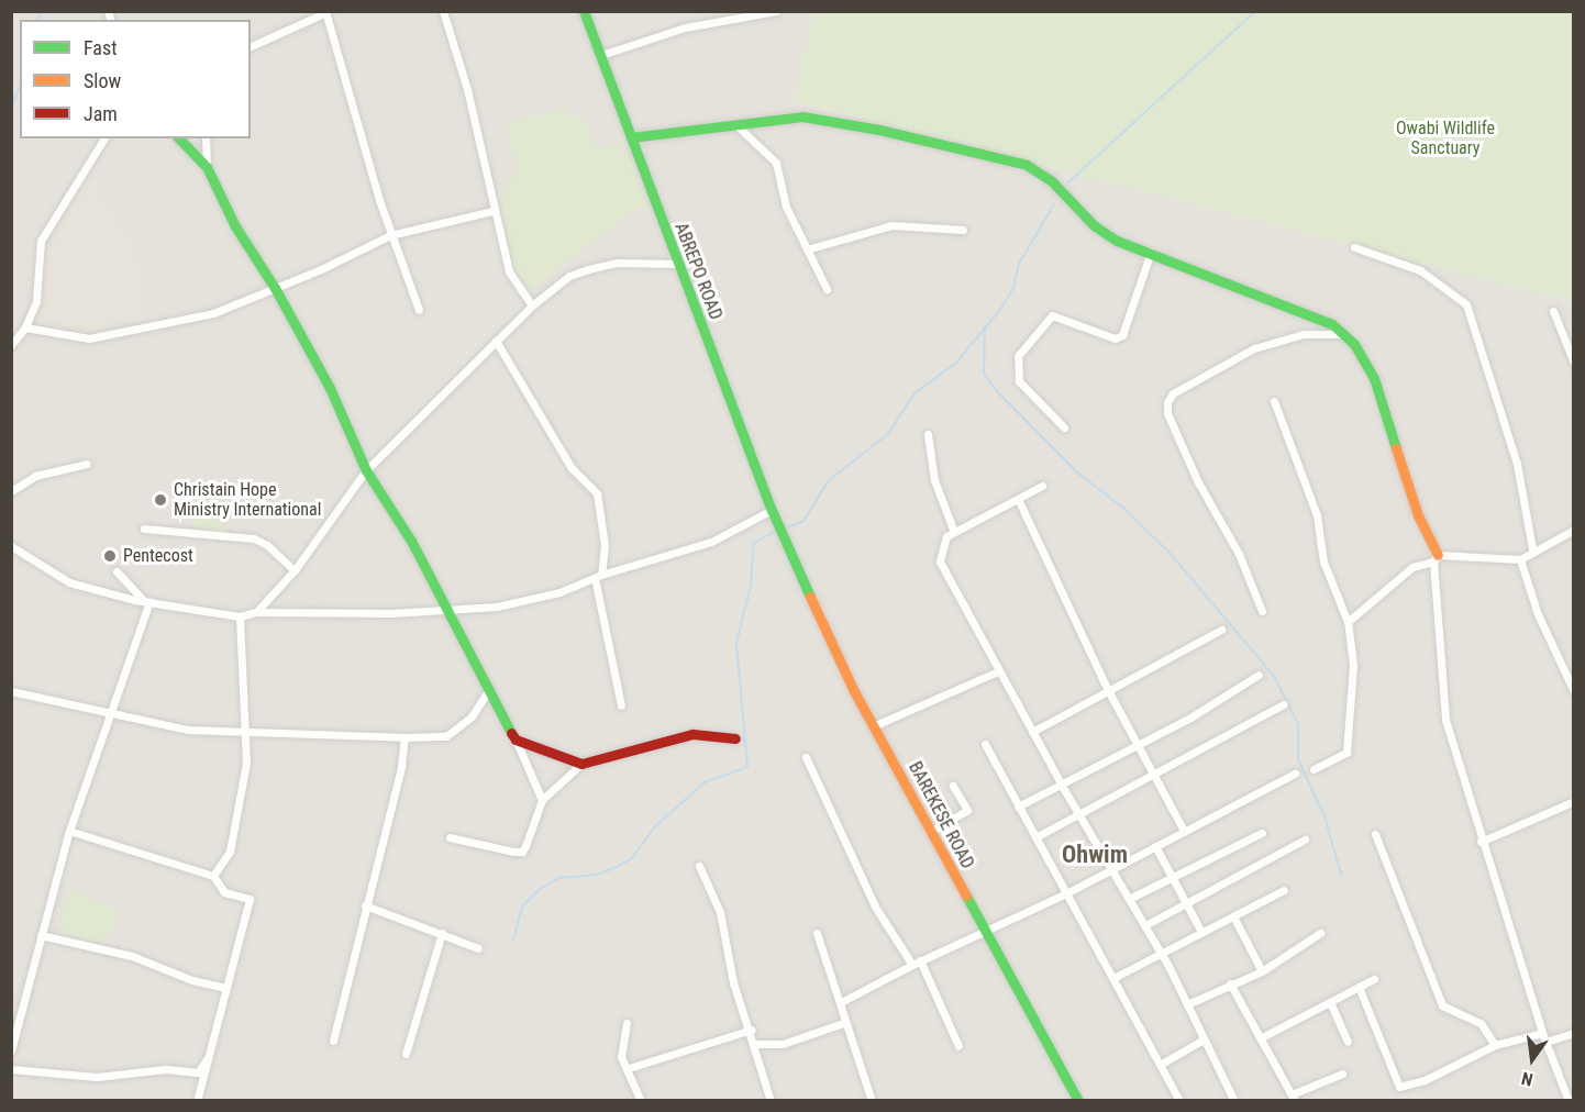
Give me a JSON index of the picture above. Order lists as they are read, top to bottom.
{
  "streets": {
    "street": ["ABREPO ROAD", "BAREKESE ROAD"]
  },
  "crossings": [
    ["ABREPO ROAD", "BAREKESE ROAD"]
  ],
  "districts": ["Ohwim"],
  "parks": ["Owabi Wildlife Sanctuary"],
  "places": ["Christain Hope Ministry International", "Pentecost"],
  "legend": ["Fast", "Slow", "Jam"],
  "north": "bottom"
}
